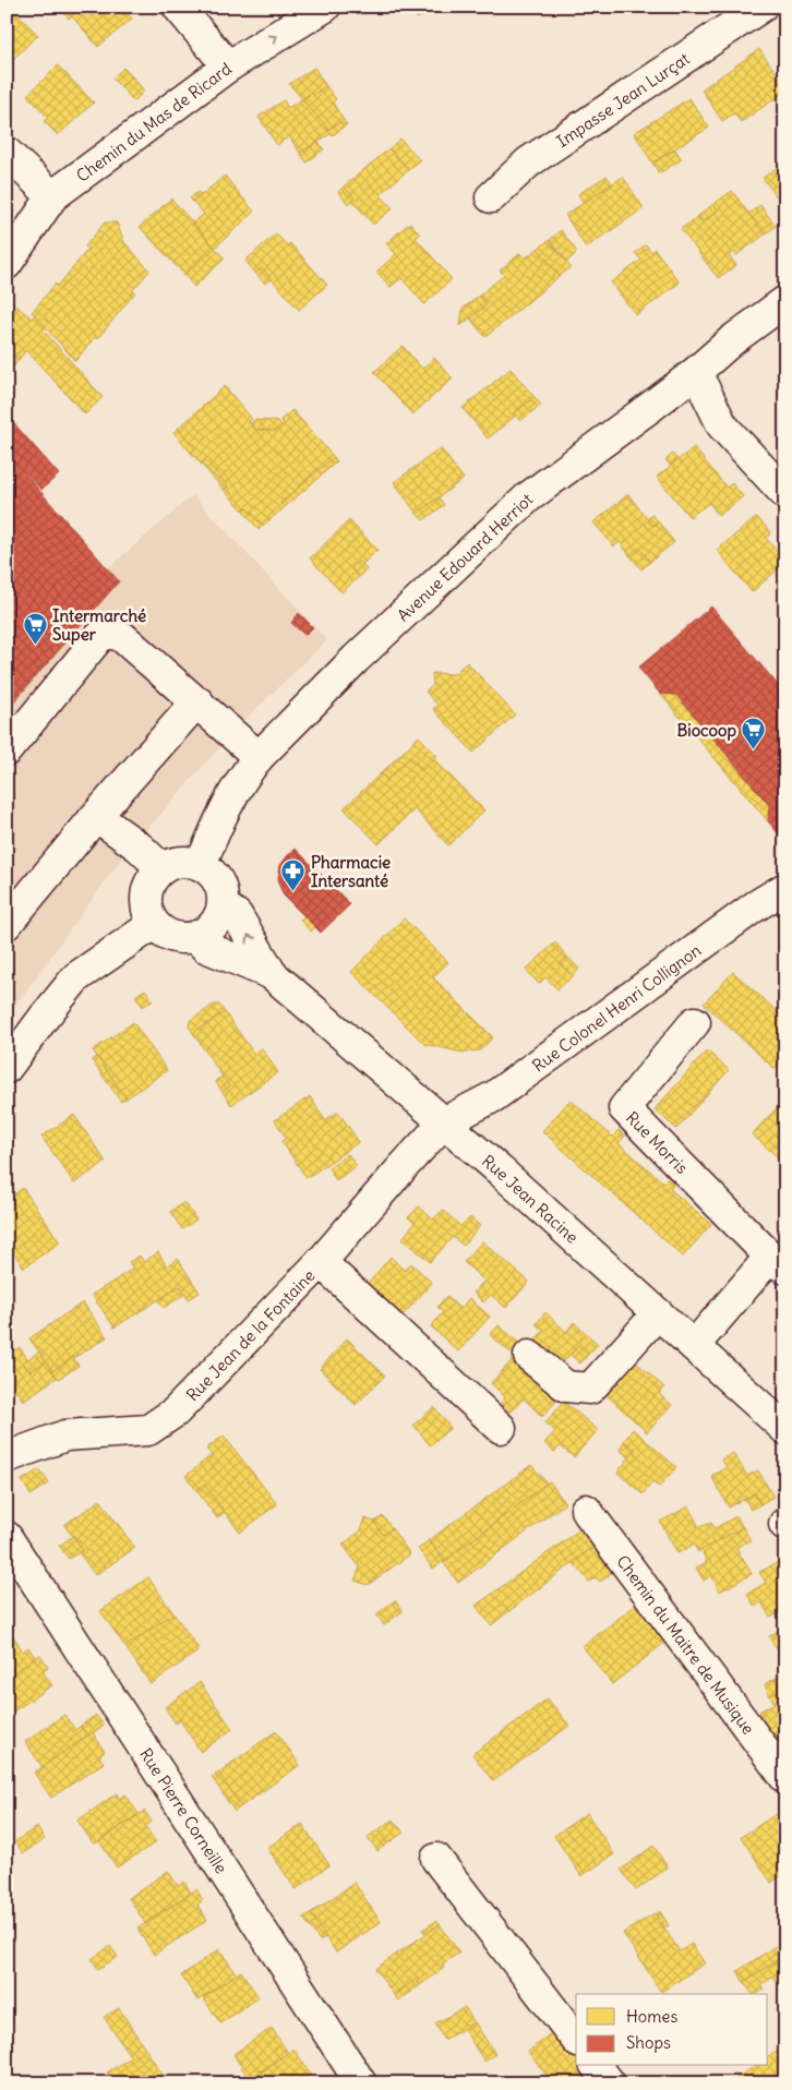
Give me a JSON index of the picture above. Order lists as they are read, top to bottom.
{
  "streets": {
    "street": [
      "Impasse Jean Lurçat",
      "Chemin du Mas de Ricard",
      "Avenue Edouard Herriot",
      "Rue Colonel Henri Collignon",
      "Rue Morris",
      "Rue Jean Racine",
      "Rue Jean de la Fontaine",
      "Chemin du Maitre de Musique",
      "Rue Pierre Corneille"
    ]
  },
  "crossings": [
    ["Avenue Edouard Herriot", "Rue Jean Racine"],
    ["Rue Colonel Henri Collignon", "Rue Jean Racine"],
    ["Rue Colonel Henri Collignon", "Rue Jean de la Fontaine"],
    ["Rue Morris", "Rue Jean Racine"],
    ["Rue Jean Racine", "Rue Jean de la Fontaine"]
  ],
  "places": {
    "supermarket": ["Intermarché Super", "Biocoop"],
    "pharmacy": ["Pharmacie Intersanté"]
  },
  "legend": ["Homes", "Shops"]
}
